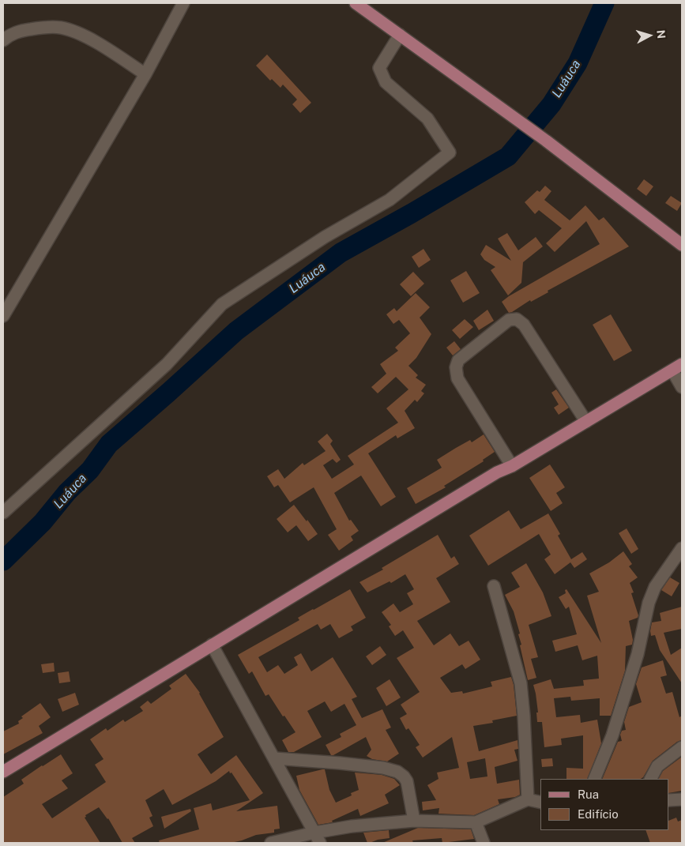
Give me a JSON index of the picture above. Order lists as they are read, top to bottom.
{
  "water": ["Luáuca"],
  "legend": ["Rua", "Edifício"],
  "north": "right"
}
